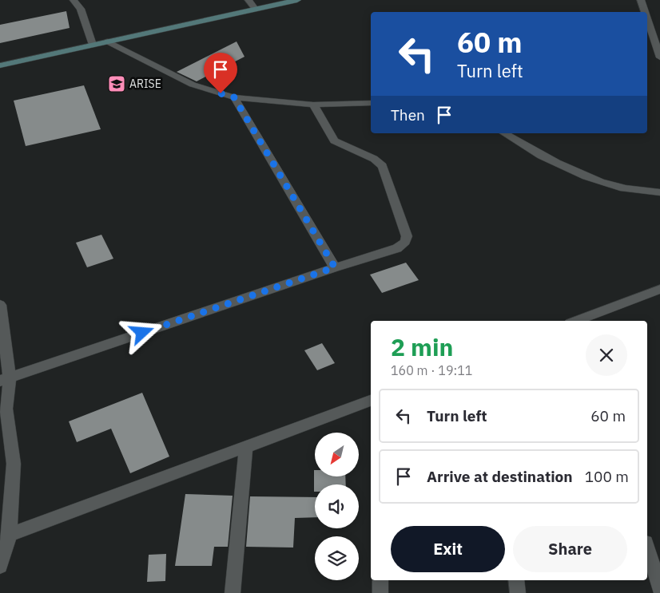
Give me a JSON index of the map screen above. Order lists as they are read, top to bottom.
{
  "places": {
    "school or university": ["ARISE"]
  },
  "north": "bottom left",
  "page": {
    "turn": ["60 m", "Turn left"],
    "then": "Then",
    "heading": ["2 min", "160 m · 19:11"],
    "list": [
      {
        "name": "Turn left",
        "value": "60 m"
      },
      {
        "name": "Arrive at destination",
        "value": "100 m"
      }
    ],
    "buttons": ["Exit", "Share"]
  }
}
